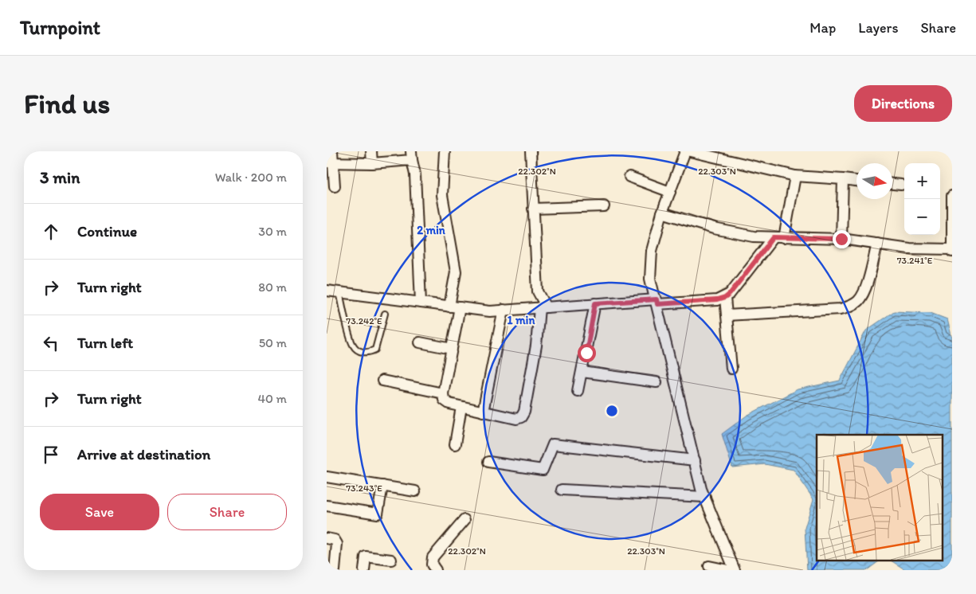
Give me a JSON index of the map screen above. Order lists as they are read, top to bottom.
{
  "north": "right",
  "page": {
    "header": "Turnpoint",
    "nav": ["Map", "Layers", "Share"],
    "buttons": [
      "Directions",
      ["Save", "Share"]
    ],
    "title": "Find us",
    "heading": ["3 min", "Walk · 200 m"],
    "map_buttons": ["+", "−"],
    "list": [
      ["Continue", "30 m"],
      ["Turn right", "80 m"],
      ["Turn left", "50 m"],
      ["Turn right", "40 m"],
      "Arrive at destination"
    ]
  },
  "coordinates": [
    "22.303°N",
    "22.302°N",
    "73.241°E",
    "73.242°E",
    "73.243°E"
  ],
  "rings": ["2 min", "1 min"]
}
